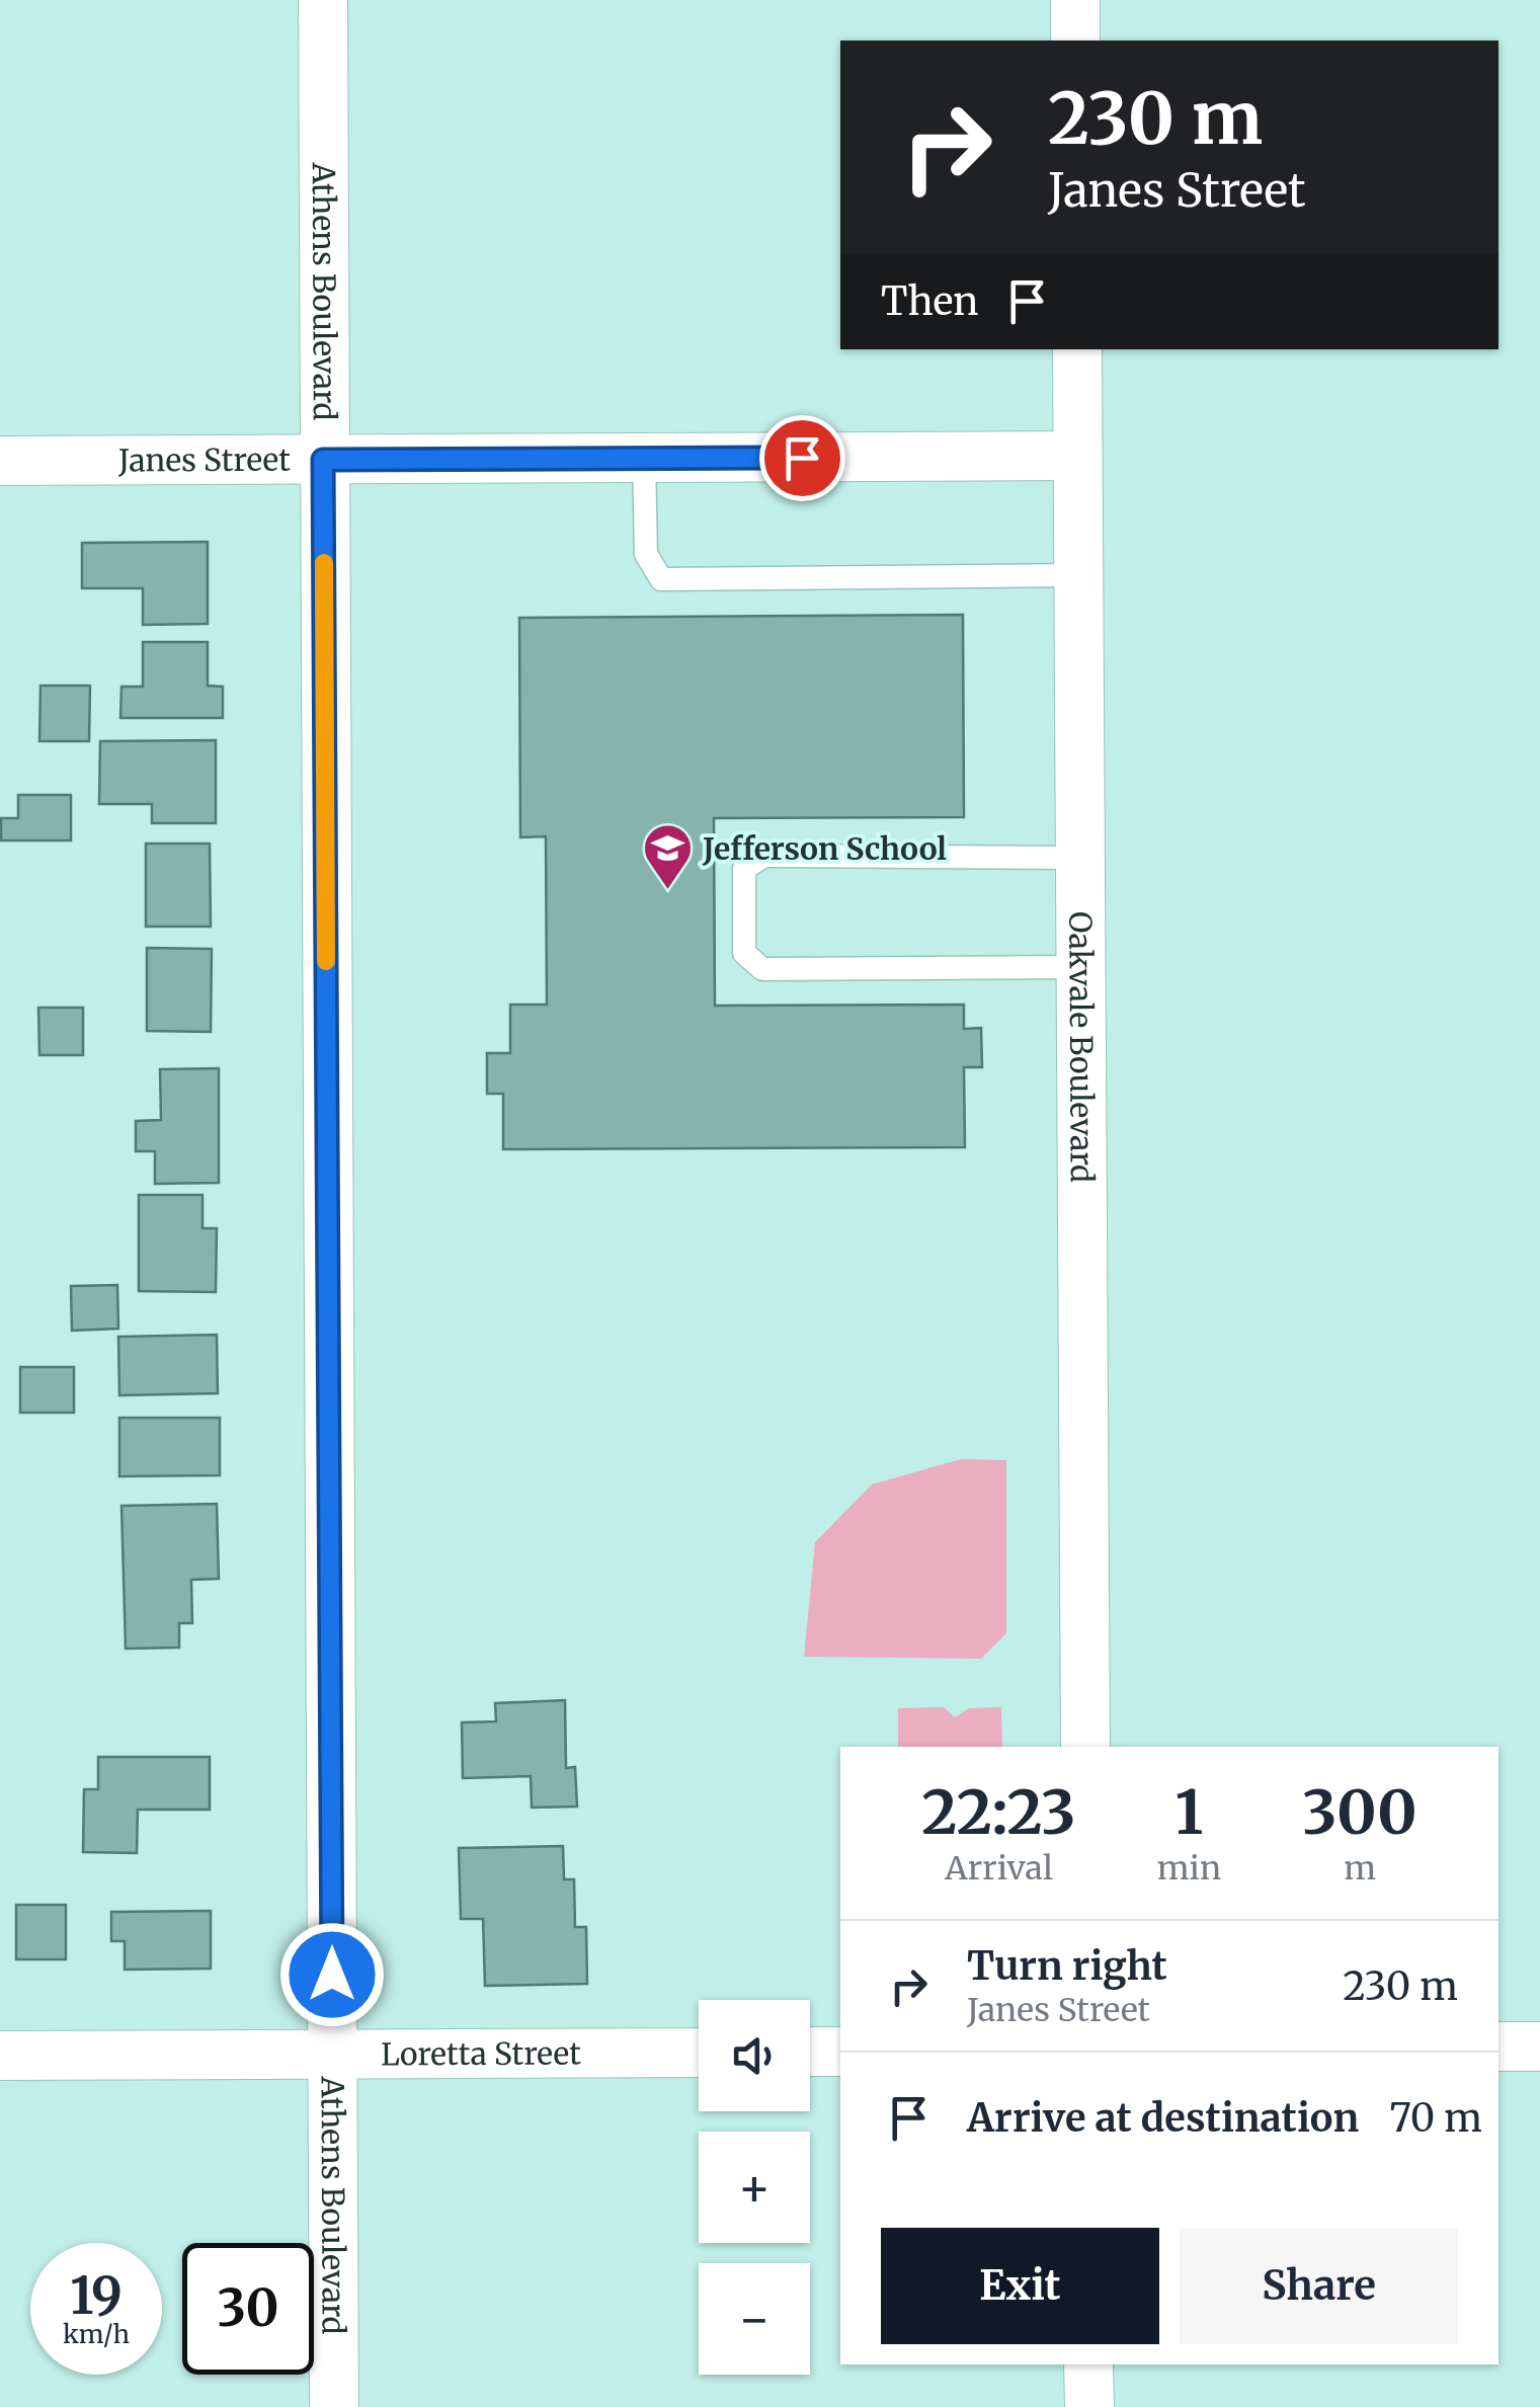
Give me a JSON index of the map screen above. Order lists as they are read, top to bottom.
{
  "streets": {
    "street": [
      "Athens Boulevard",
      "Janes Street",
      "Oakvale Boulevard",
      "Loretta Street"
    ]
  },
  "crossings": [
    ["Athens Boulevard", "Janes Street"],
    ["Athens Boulevard", "Loretta Street"],
    ["Janes Street", "Oakvale Boulevard"]
  ],
  "places": {
    "school or university": ["Jefferson School"]
  },
  "page": {
    "turn": ["230 m", "Janes Street"],
    "then": "Then",
    "eta": [
      "22:23",
      "Arrival",
      "1",
      "min",
      "300",
      "m"
    ],
    "list": [
      {
        "name": "Turn right",
        "note": "Janes Street",
        "value": "230 m"
      },
      {
        "name": "Arrive at destination",
        "value": "70 m"
      }
    ],
    "map_buttons": ["+", "−"],
    "buttons": ["Exit", "Share"],
    "speed": "19 km/h",
    "limit": "30"
  }
}
